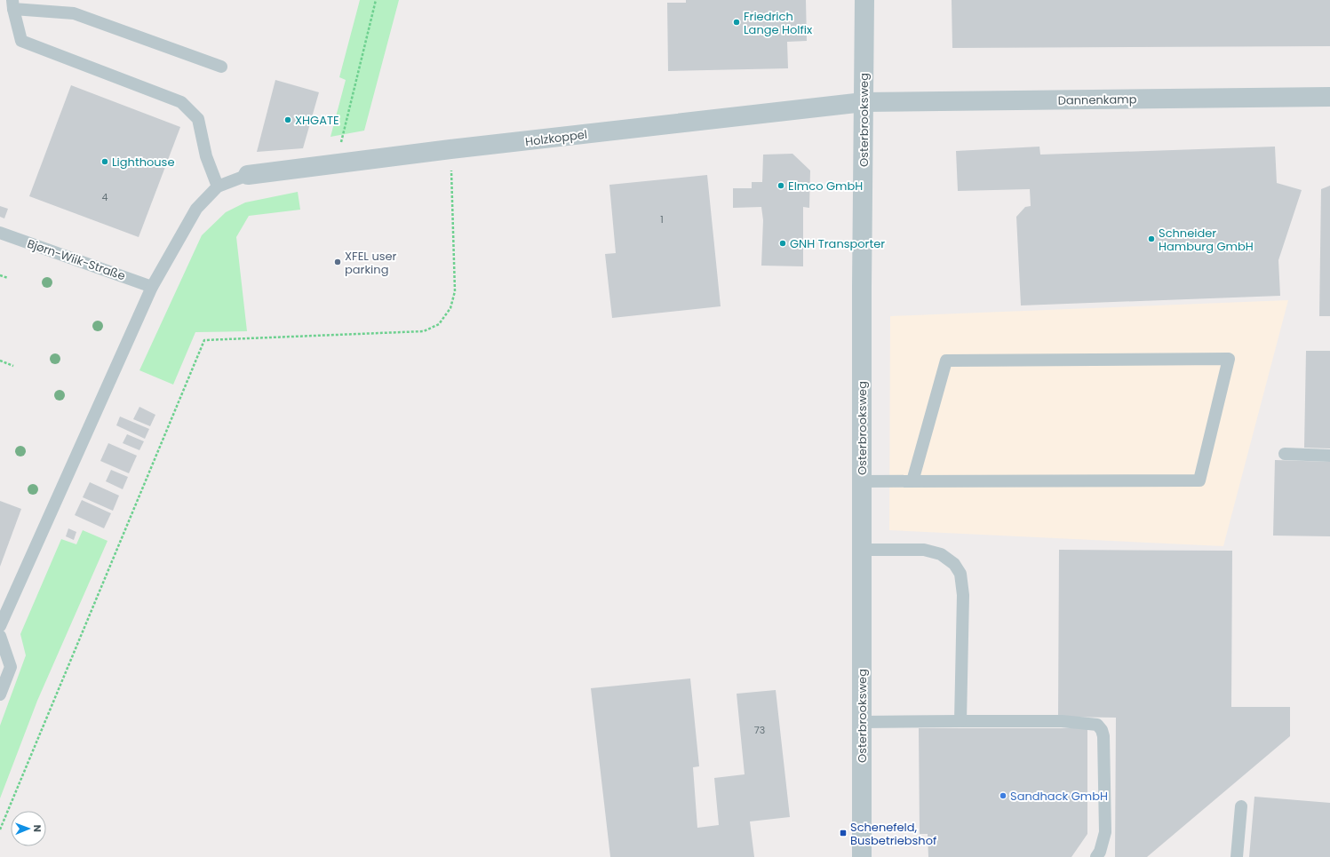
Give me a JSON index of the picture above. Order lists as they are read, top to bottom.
{
  "streets": {
    "street": ["Dannenkamp", "Osterbrooksweg", "Holzkoppel"],
    "lane": ["Bjørn-Wiik-Straße"]
  },
  "crossings": [
    ["Dannenkamp", "Osterbrooksweg"],
    ["Dannenkamp", "Holzkoppel"],
    ["Osterbrooksweg", "Holzkoppel"]
  ],
  "places": {
    "other": [
      "Friedrich Lange Holfix",
      "XHGATE",
      "Lighthouse",
      "Elmco GmbH",
      "Schneider Hamburg GmbH",
      "GNH Transporter",
      "XFEL user parking",
      "Sandhack GmbH"
    ],
    "transit": ["Schenefeld, Busbetriebshof"]
  },
  "house_numbers": ["4", "1", "73"],
  "north": "right"
}
